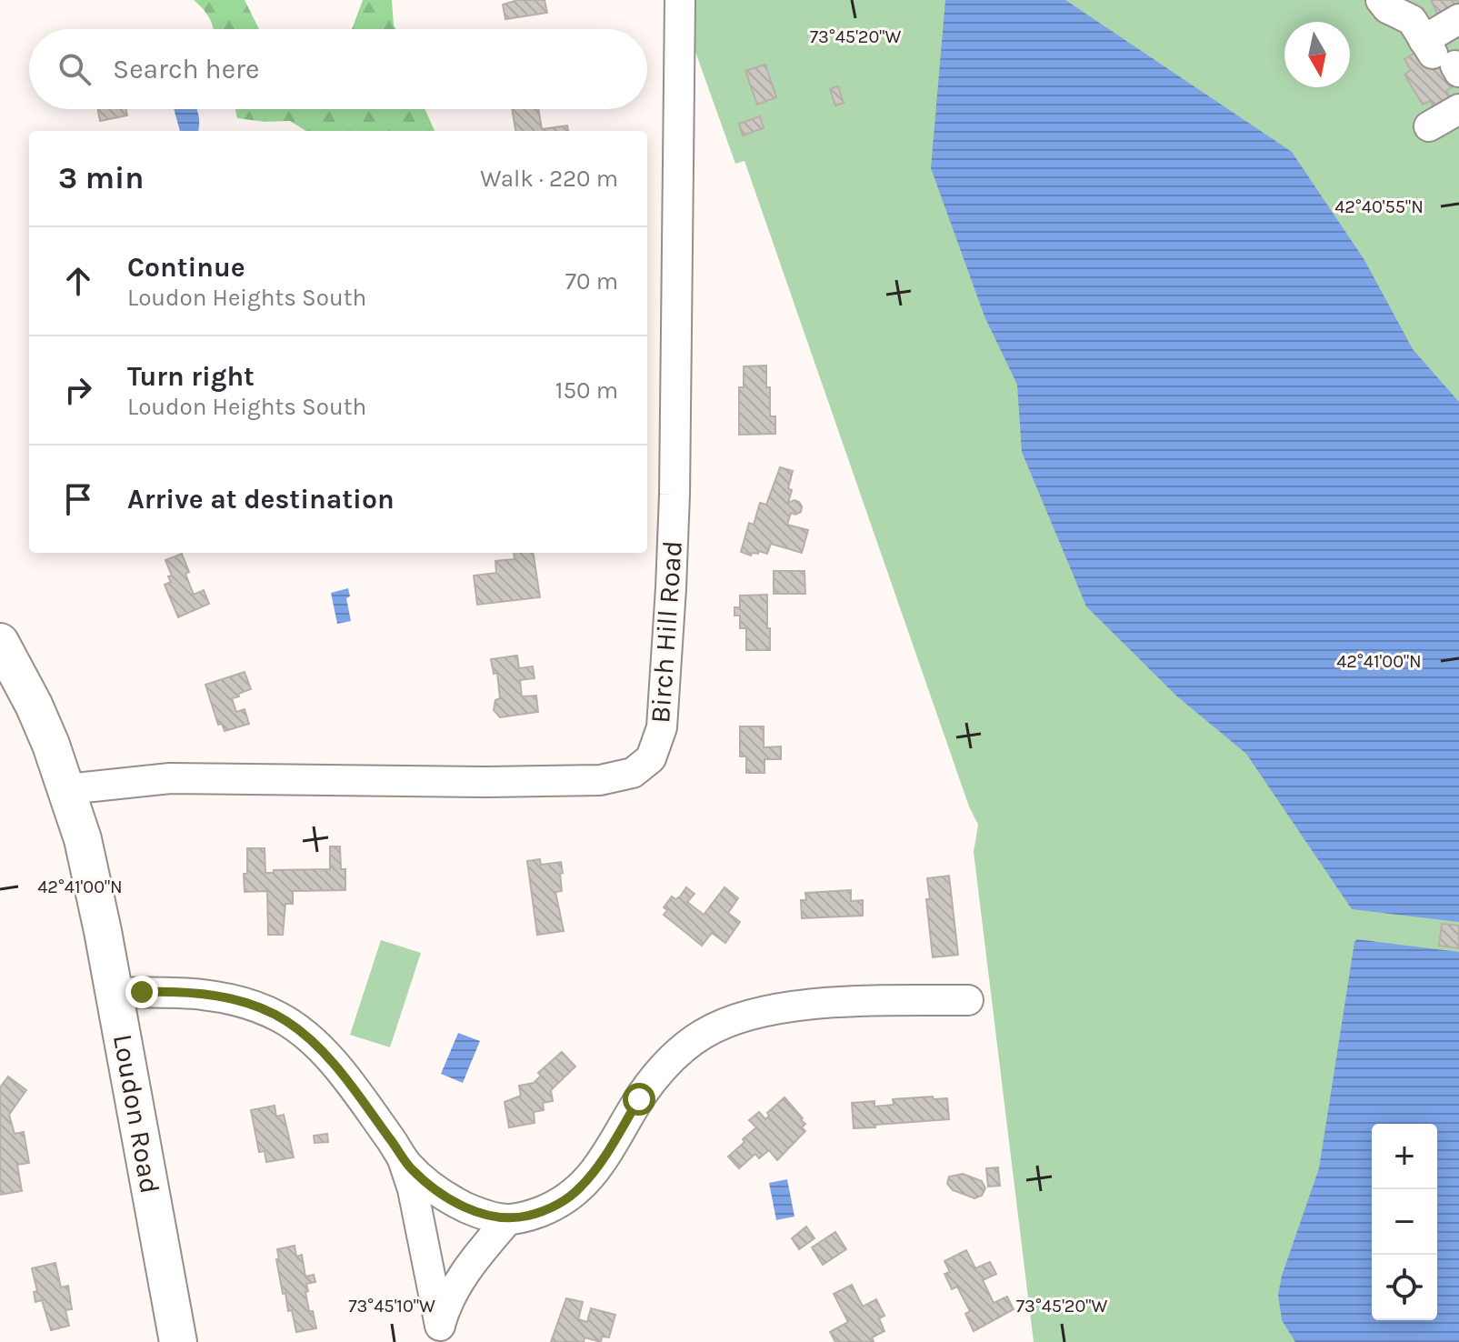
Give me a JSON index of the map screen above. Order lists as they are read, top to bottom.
{
  "streets": {
    "main road": ["Loudon Road"],
    "street": ["Birch Hill Road"]
  },
  "crossings": [
    ["Birch Hill Road", "Loudon Road"]
  ],
  "north": "bottom",
  "page": {
    "search": "Search here",
    "heading": ["3 min", "Walk · 220 m"],
    "list": [
      ["Continue", "Loudon Heights South", "70 m"],
      ["Turn right", "Loudon Heights South", "150 m"],
      "Arrive at destination"
    ],
    "map_buttons": ["+", "−"]
  },
  "coordinates": [
    "73°45'20\"W",
    "42°40'55\"N",
    "42°41'00\"N",
    "73°45'10\"W"
  ]
}
